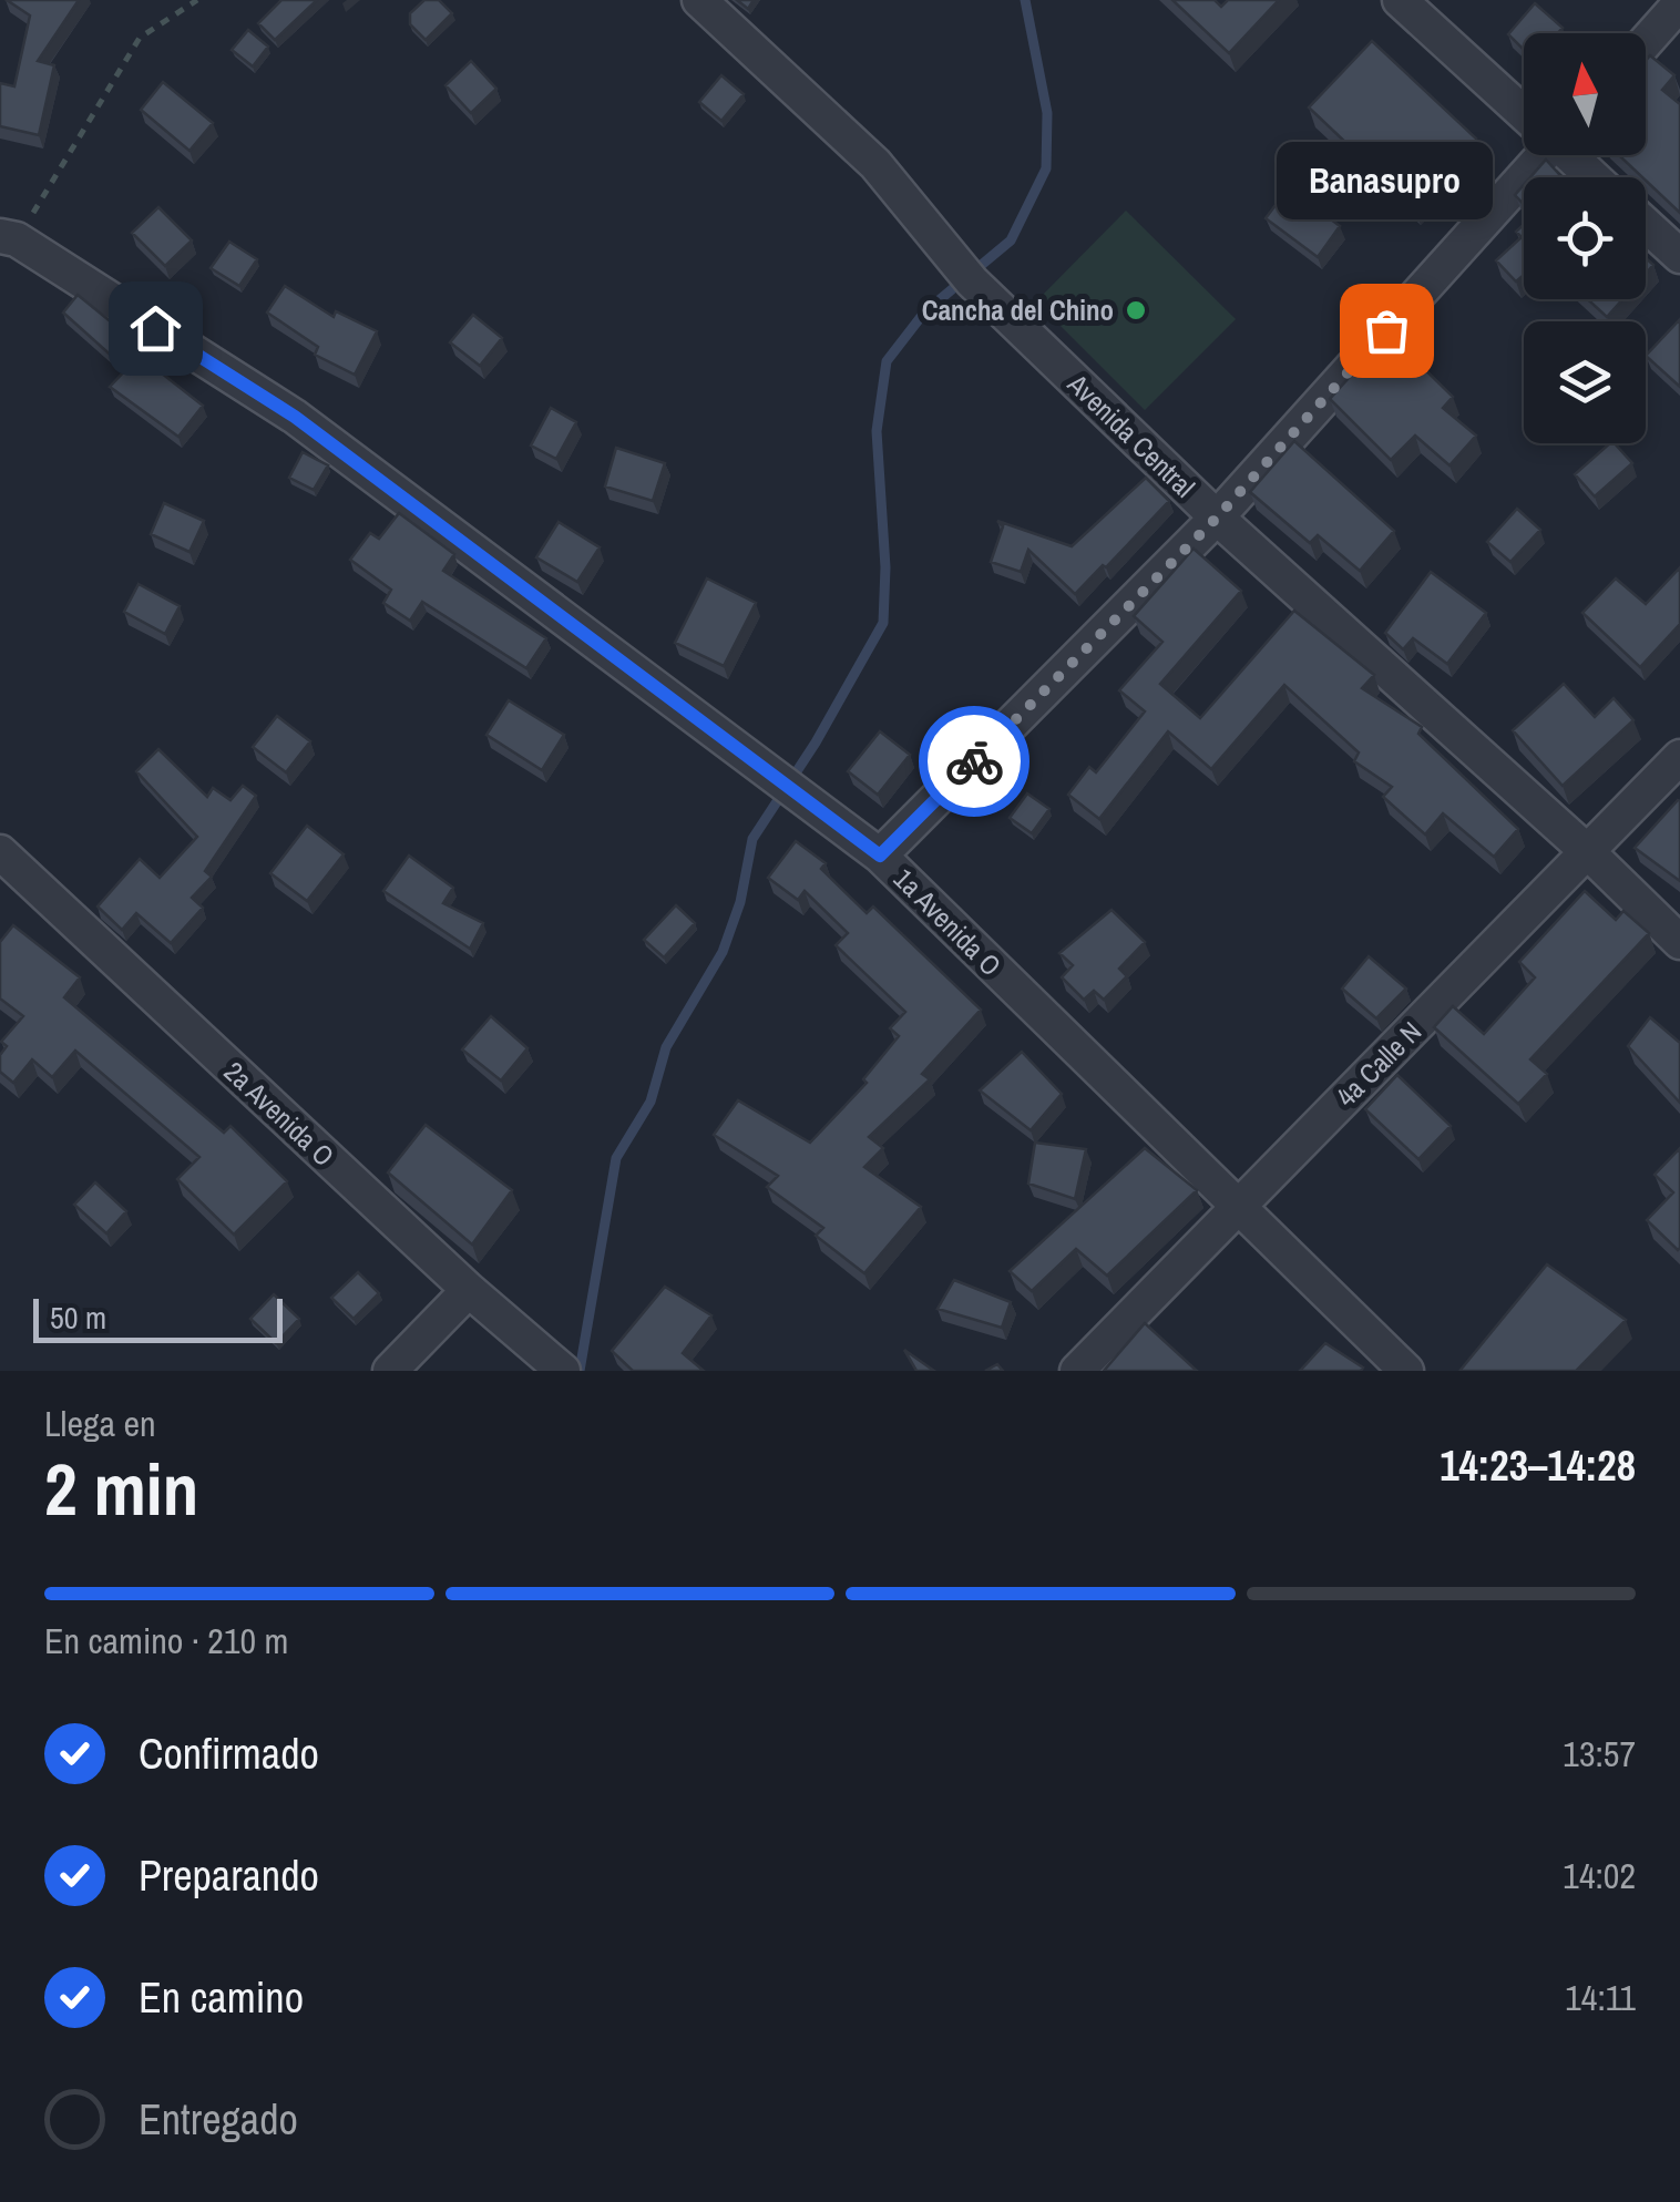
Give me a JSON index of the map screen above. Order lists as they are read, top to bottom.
{
  "streets": {
    "street": [
      "Avenida Central",
      "1a Avenida O",
      "4a Calle N",
      "2a Avenida O"
    ]
  },
  "crossings": [
    ["Avenida Central", "4a Calle N"],
    ["1a Avenida O", "4a Calle N"]
  ],
  "places": ["Cancha del Chino", "Banasupro"],
  "scale_bar": "50 m",
  "north": "top",
  "page": {
    "bubble": "Banasupro",
    "scale": "50 m",
    "heading": ["2 min", "Llega en", "14:23–14:28"],
    "bar": "En camino · 210 m",
    "list": [
      ["Confirmado", "13:57"],
      ["Preparando", "14:02"],
      ["En camino", "14:11"],
      "Entregado"
    ]
  }
}
